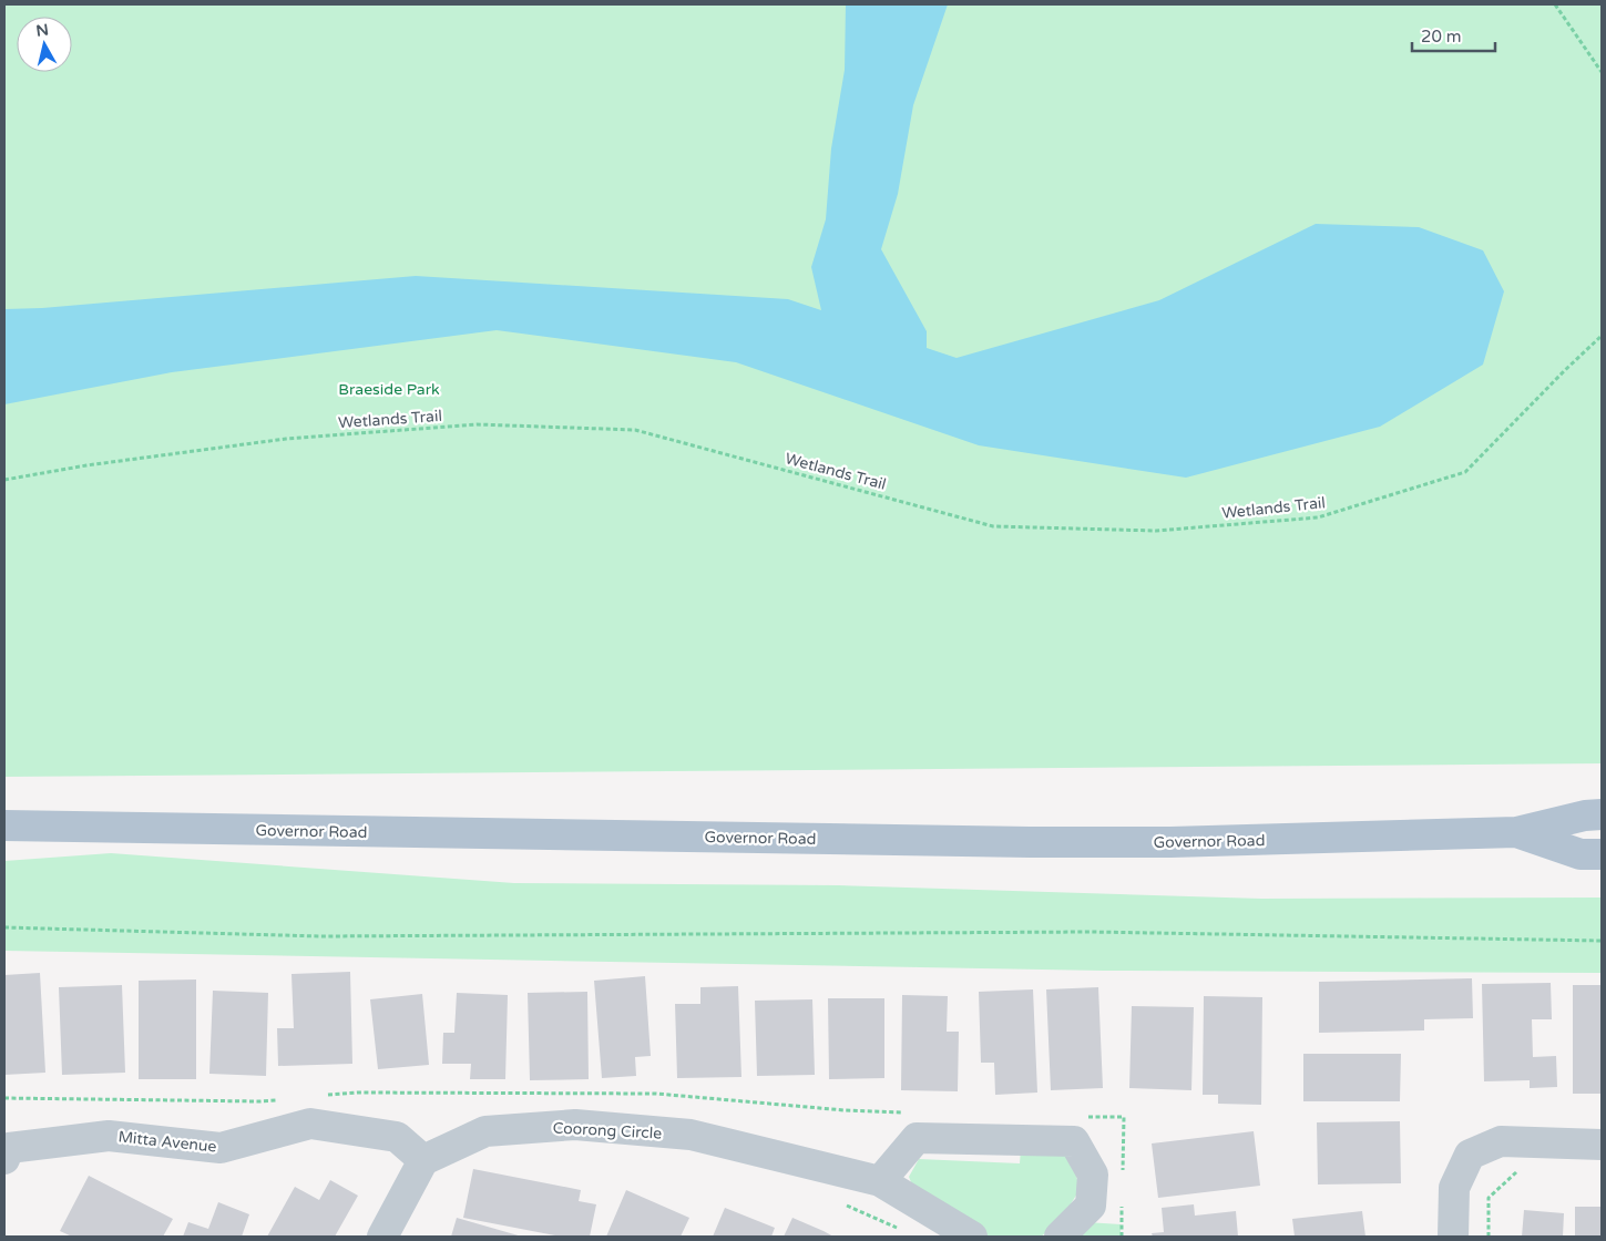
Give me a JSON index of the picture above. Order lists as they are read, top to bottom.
{
  "streets": {
    "main road": ["Governor Road"],
    "street": ["Coorong Circle", "Mitta Avenue"],
    "path": ["Wetlands Trail"]
  },
  "crossings": [
    ["Coorong Circle", "Mitta Avenue"]
  ],
  "parks": ["Braeside Park"],
  "scale_bar": "20 m",
  "north": "top"
}
